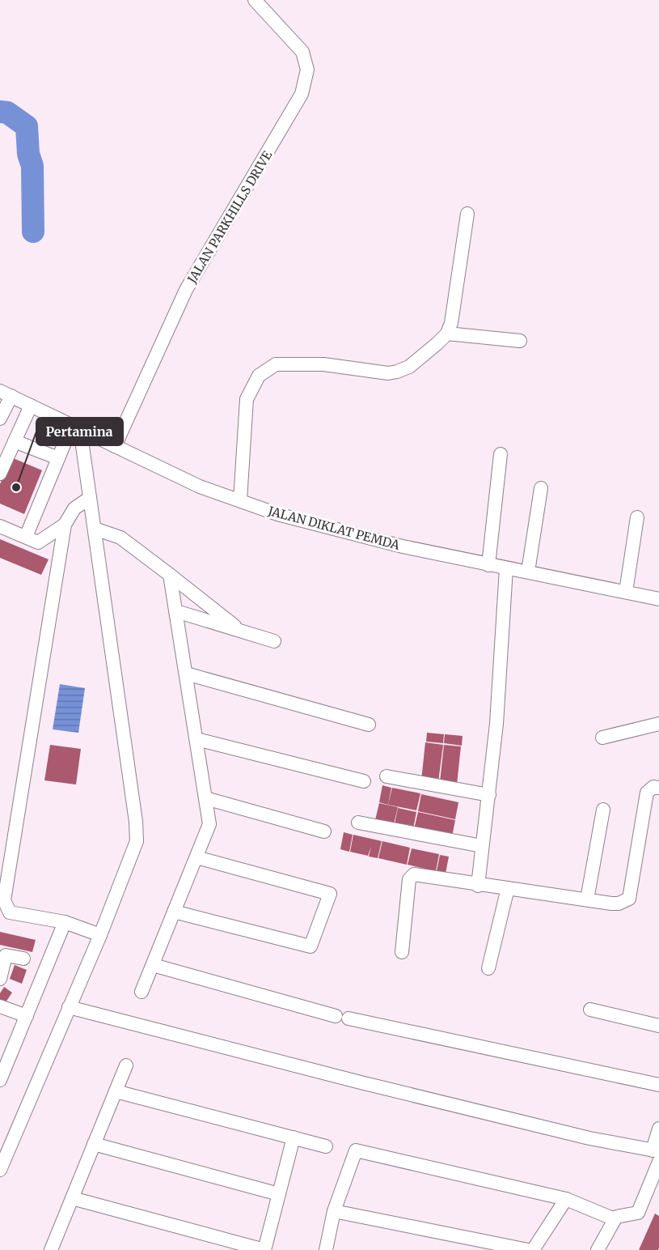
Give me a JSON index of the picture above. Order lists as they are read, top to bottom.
{
  "streets": {
    "street": ["JALAN PARKHILLS DRIVE", "JALAN DIKLAT PEMDA"]
  },
  "crossings": [
    ["JALAN PARKHILLS DRIVE", "JALAN DIKLAT PEMDA"]
  ],
  "places": ["Pertamina"]
}
